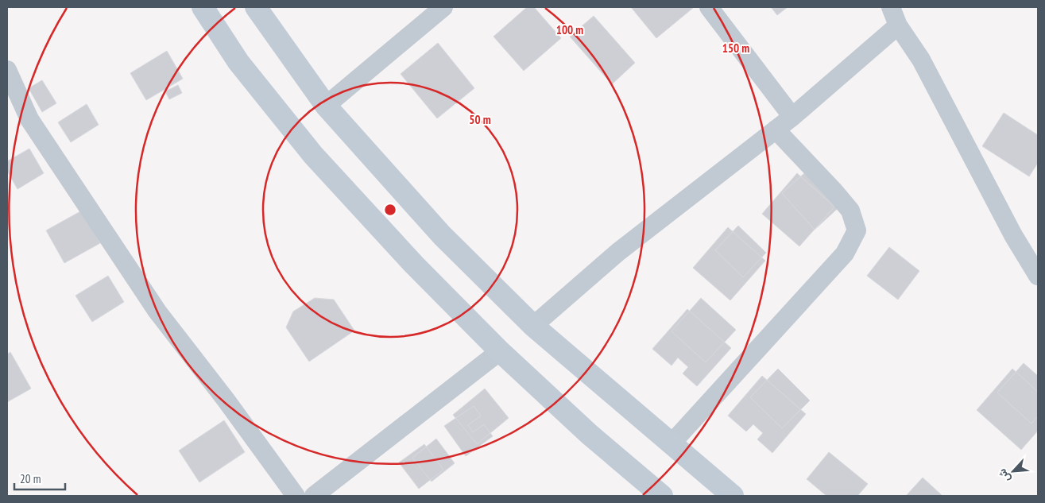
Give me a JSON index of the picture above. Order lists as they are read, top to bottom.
{
  "scale_bar": "20 m",
  "north": "bottom left",
  "rings": ["100 m", "150 m", "50 m"]
}
